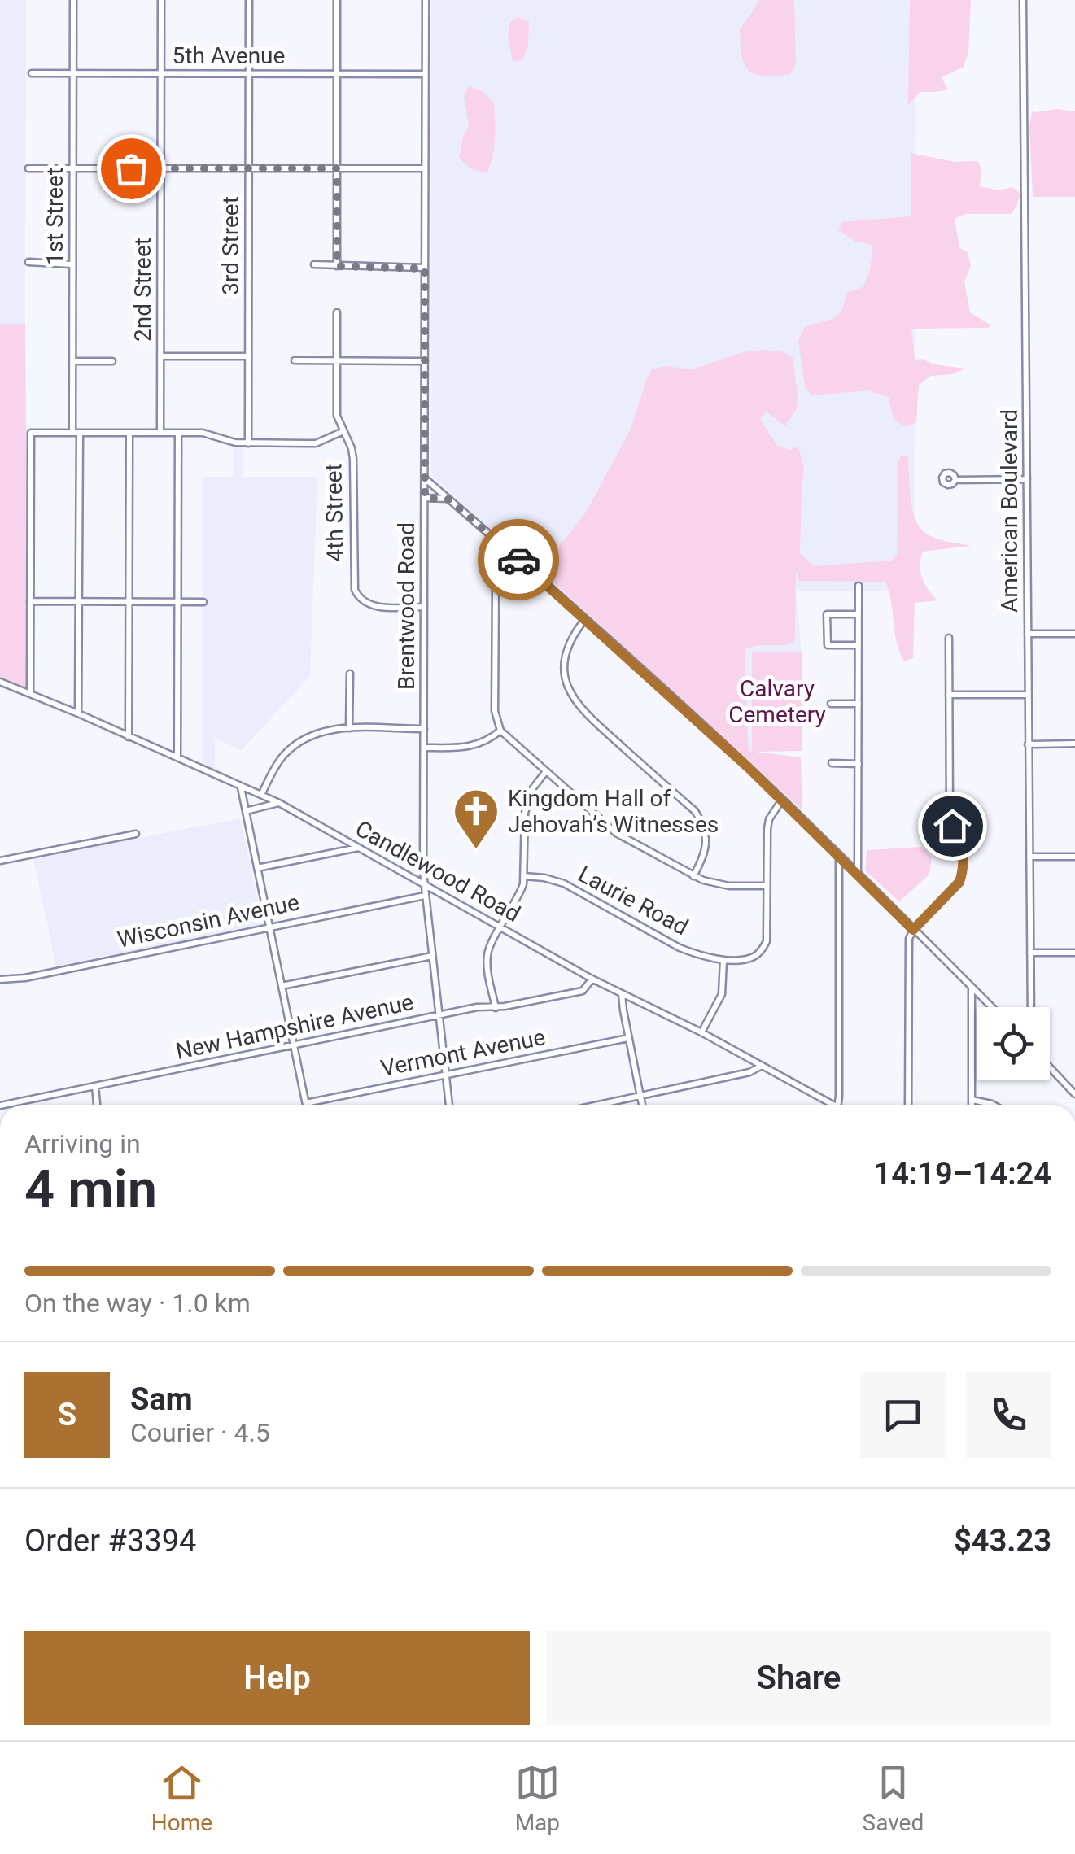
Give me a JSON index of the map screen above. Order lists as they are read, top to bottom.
{
  "streets": {
    "street": [
      "5th Avenue",
      "1st Street",
      "3rd Street",
      "2nd Street",
      "American Boulevard",
      "4th Street",
      "Brentwood Road",
      "Candlewood Road",
      "Laurie Road",
      "Wisconsin Avenue",
      "New Hampshire Avenue",
      "Vermont Avenue"
    ]
  },
  "crossings": [
    ["5th Avenue", "1st Street"],
    ["5th Avenue", "3rd Street"],
    ["5th Avenue", "2nd Street"],
    ["5th Avenue", "Brentwood Road"],
    ["1st Street", "Candlewood Road"],
    ["4th Street", "Brentwood Road"],
    ["Brentwood Road", "Candlewood Road"],
    ["Brentwood Road", "Wisconsin Avenue"],
    ["Brentwood Road", "New Hampshire Avenue"],
    ["Brentwood Road", "Vermont Avenue"],
    ["Candlewood Road", "New Hampshire Avenue"]
  ],
  "parks": ["Calvary Cemetery"],
  "places": {
    "church": ["Kingdom Hall of Jehovah’s Witnesses"]
  },
  "page": {
    "heading": ["4 min", "Arriving in", "14:19–14:24"],
    "panel": [
      "Sam",
      "Courier · 4.5",
      "Order #3394",
      "$43.23"
    ],
    "bar": "On the way · 1.0 km",
    "round": "S",
    "buttons": ["Help", "Share"],
    "tabs": ["Home", "Map", "Saved"]
  }
}
